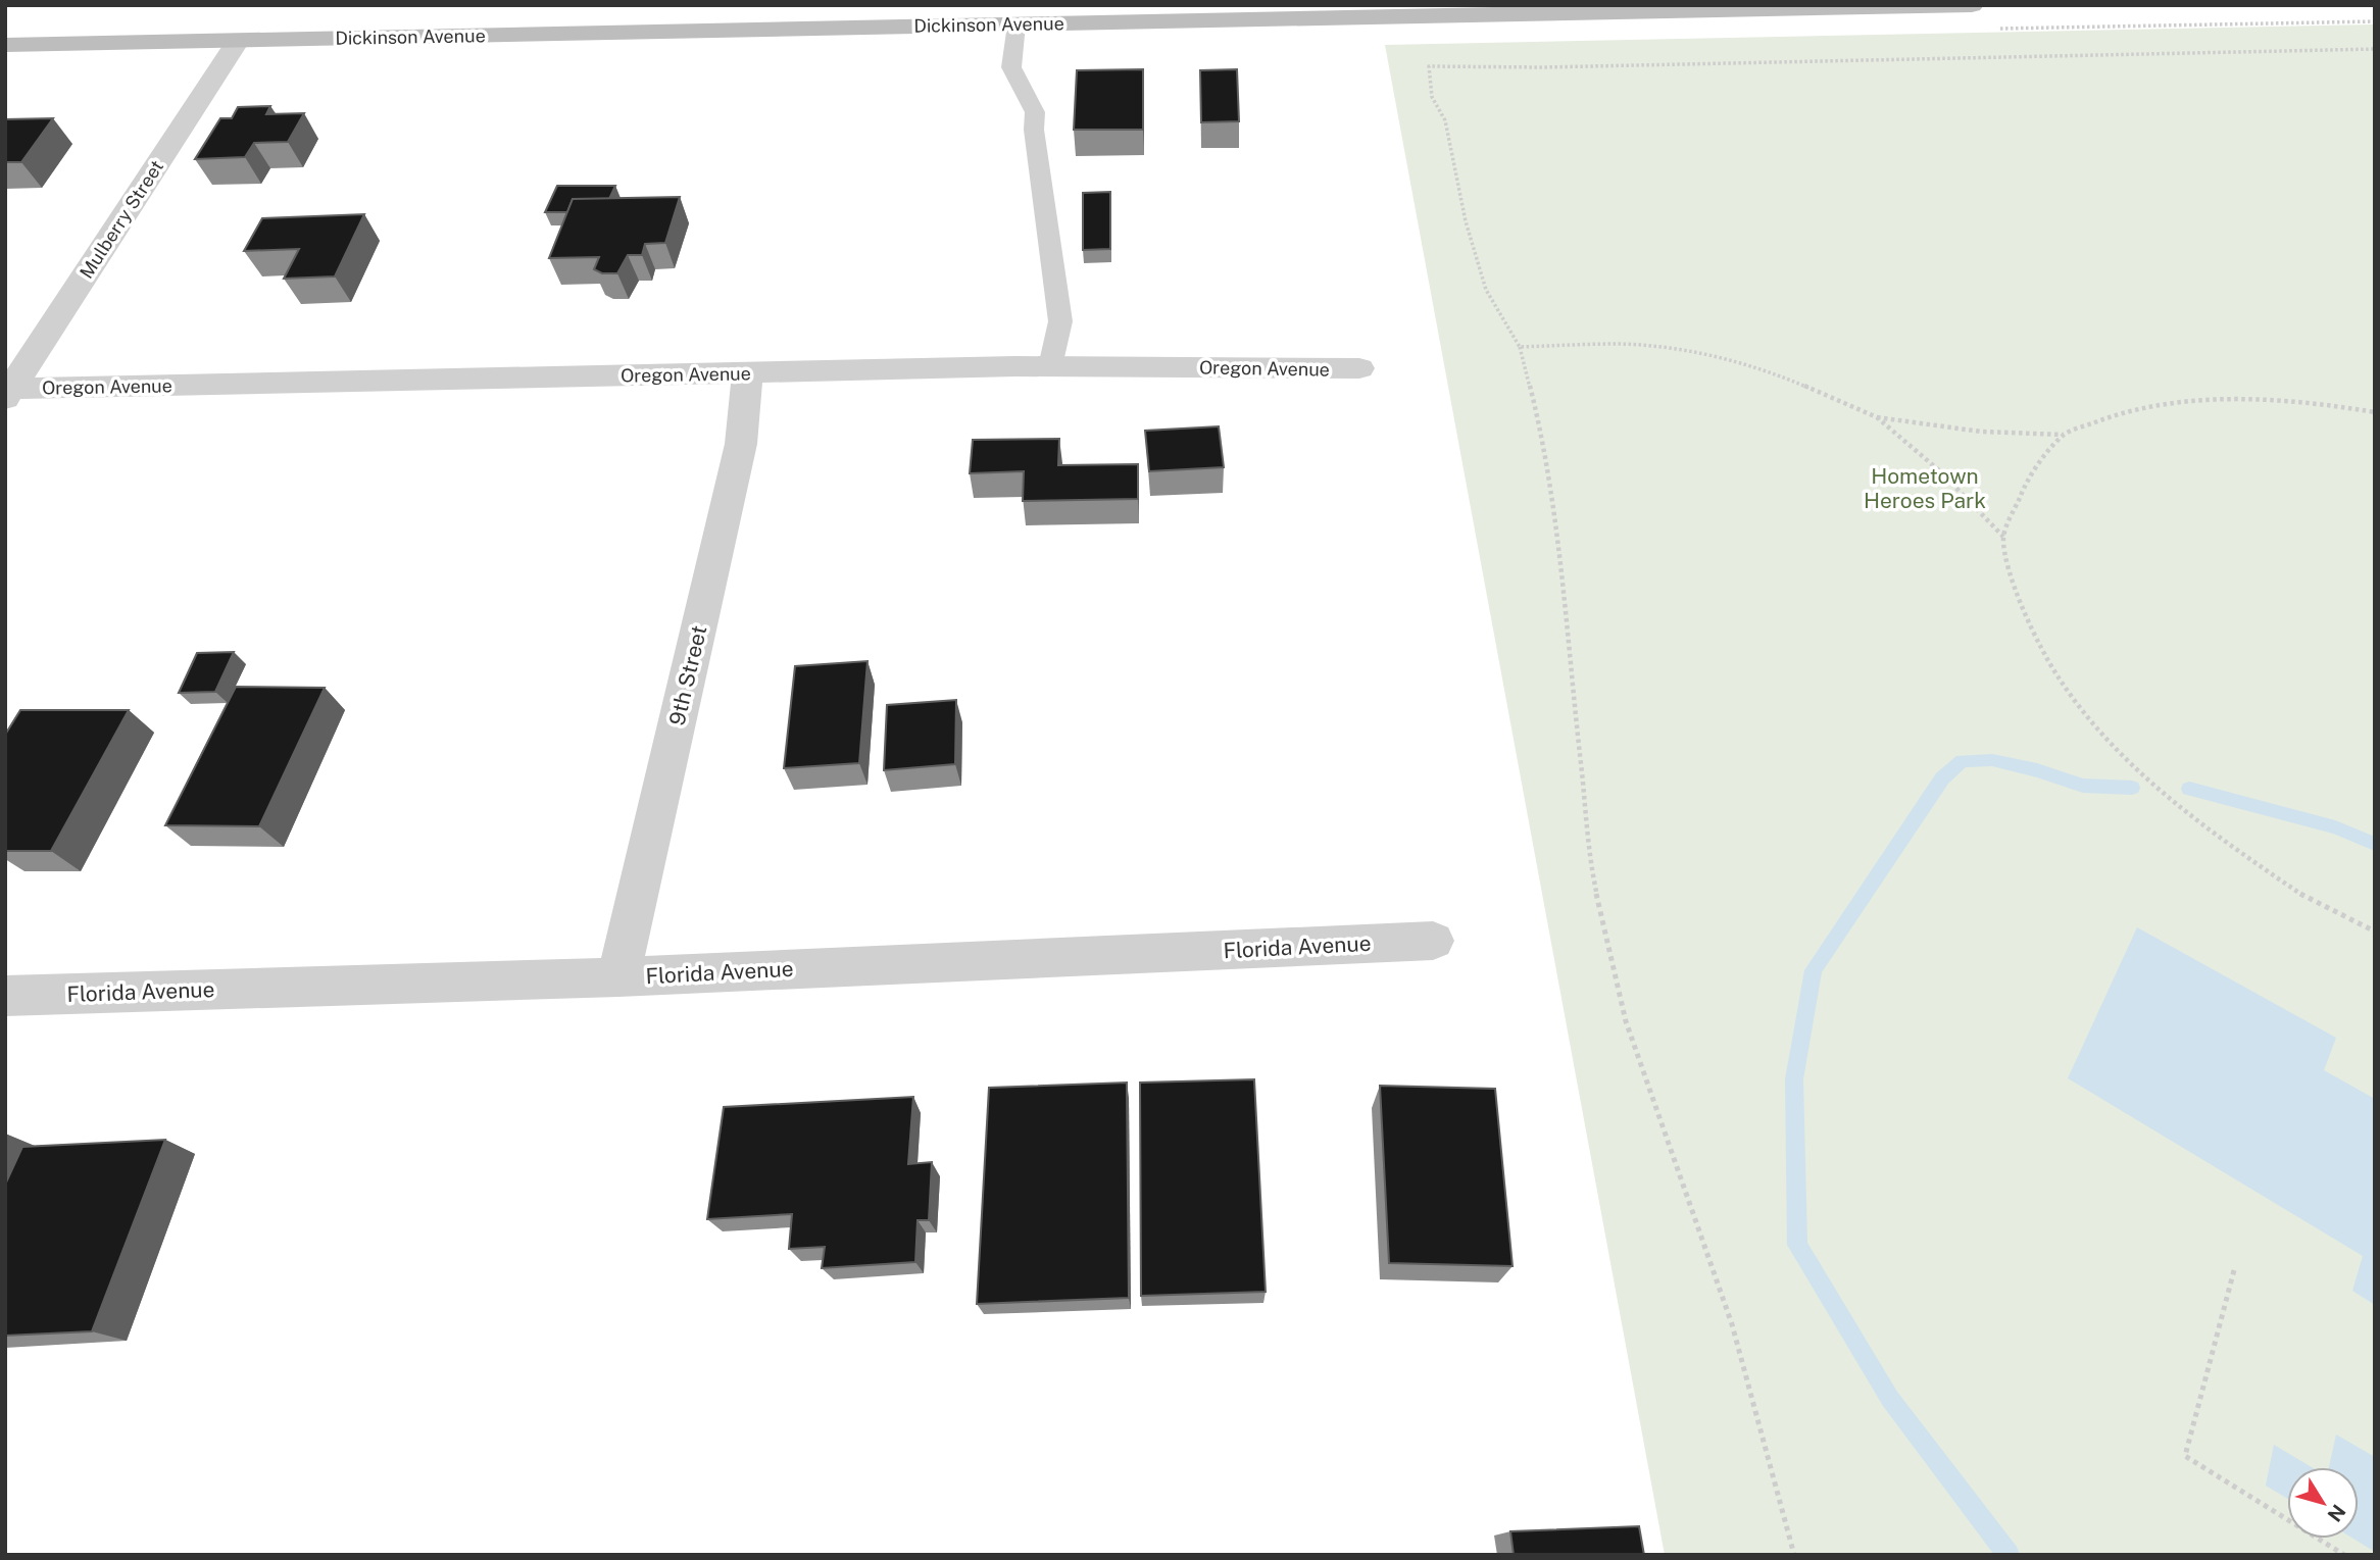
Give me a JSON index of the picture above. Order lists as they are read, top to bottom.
{
  "streets": {
    "street": [
      "Dickinson Avenue",
      "Mulberry Street",
      "Oregon Avenue",
      "9th Street",
      "Florida Avenue"
    ]
  },
  "crossings": [
    ["Dickinson Avenue", "Mulberry Street"],
    ["Mulberry Street", "Oregon Avenue"],
    ["Oregon Avenue", "9th Street"],
    ["9th Street", "Florida Avenue"]
  ],
  "parks": ["Hometown Heroes Park"],
  "north": "bottom right"
}
